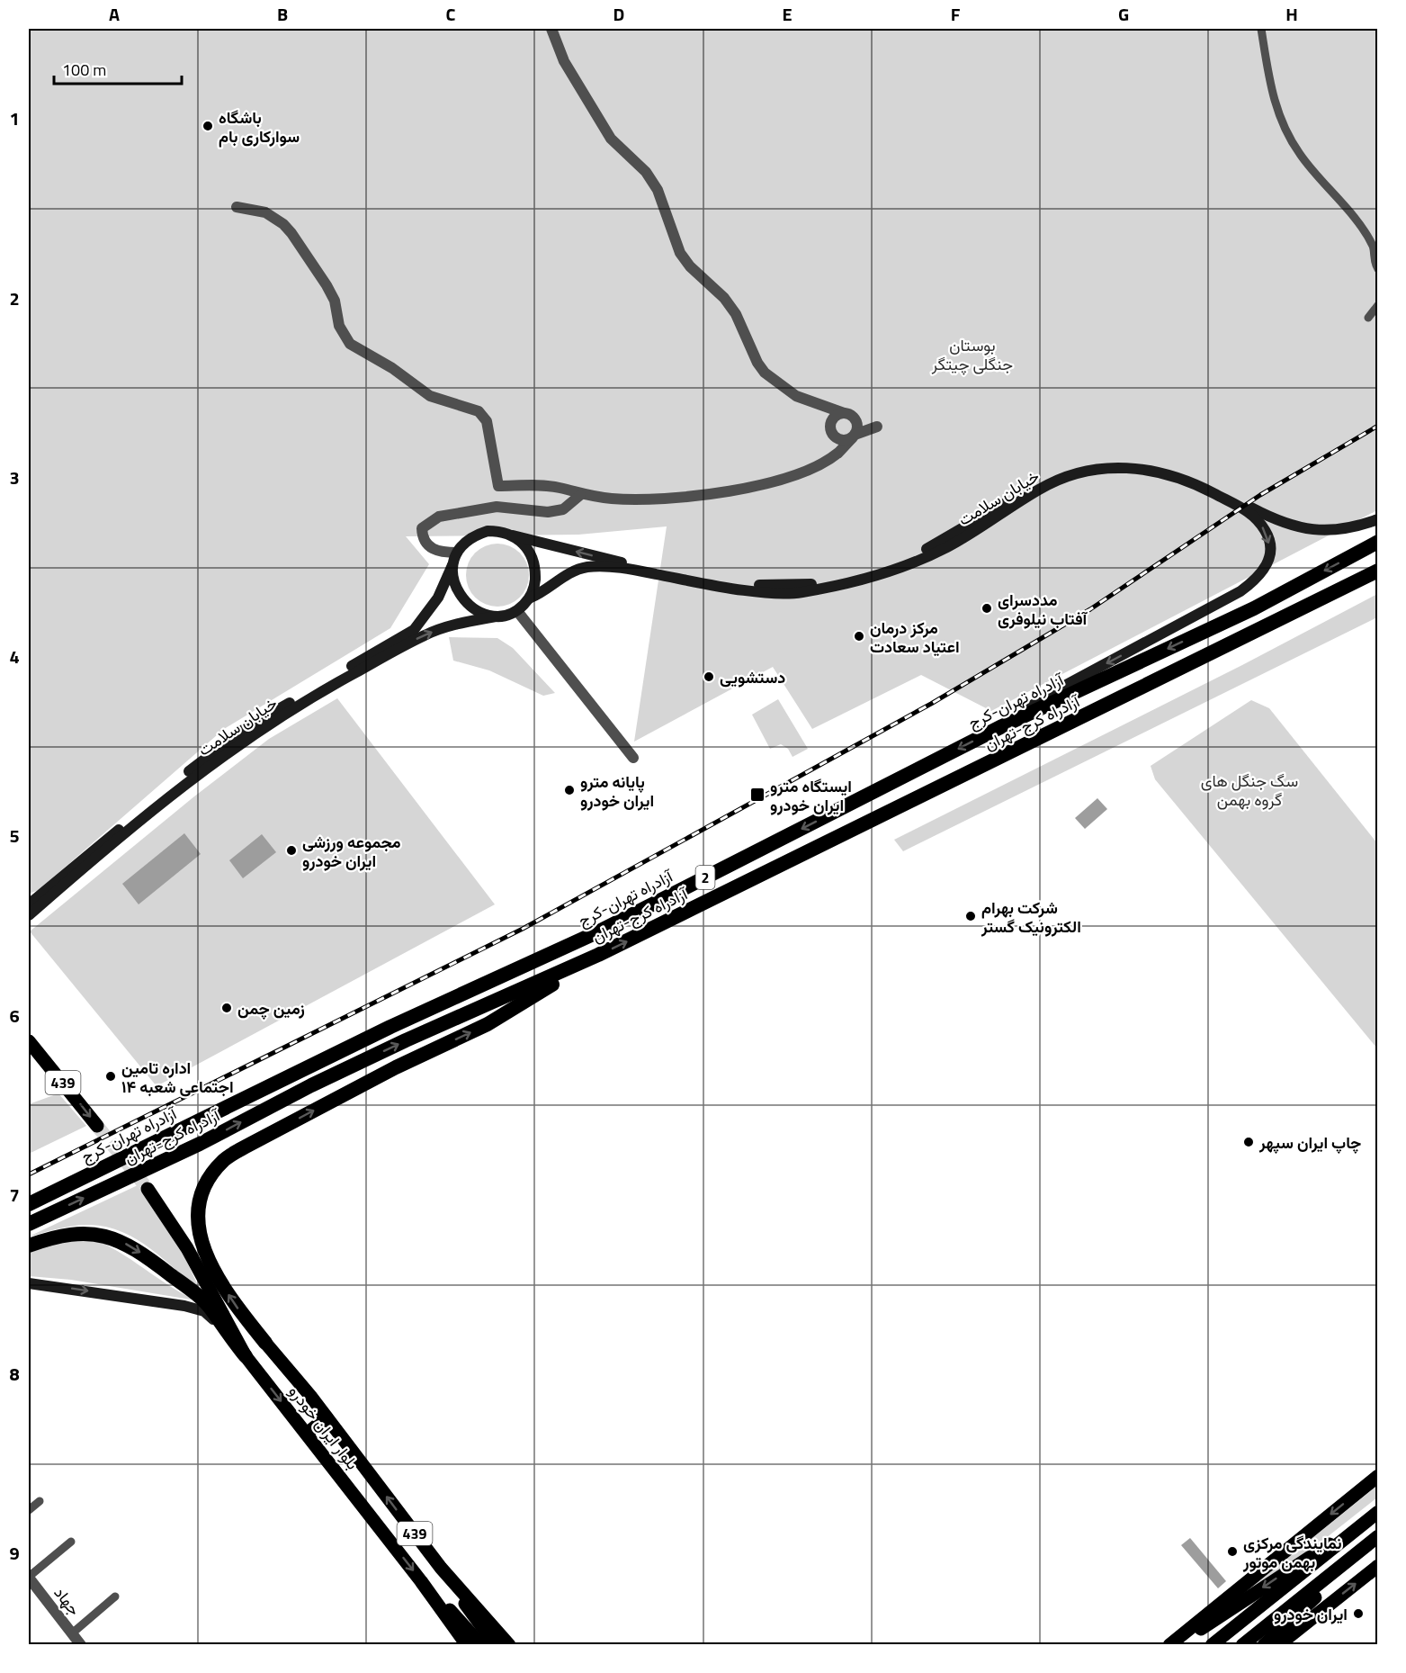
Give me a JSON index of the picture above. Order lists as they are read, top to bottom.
{
  "streets": {
    "highway": ["آزادراه تهران-کرج", "آزادراه کرج-تهران", "2"],
    "main road": ["خیابان سلامت", "439", "بلوار ایران خودرو"],
    "street": ["جهاد"]
  },
  "crossings": [
    ["خیابان سلامت", "آزادراه تهران-کرج"]
  ],
  "one_way": ["آزادراه تهران-کرج", "آزادراه کرج-تهران"],
  "parks": ["بوستان جنگلی چیتگر", "سگ جنگل های گروه بهمن"],
  "places": {
    "other": [
      "باشگاه سوارکاری بام",
      "مددسرای آفتاب نیلوفری",
      "مرکز درمان اعتیاد سعادت",
      "دستشویی",
      "پایانه مترو ایران خودرو",
      "مجموعه ورزشی ایران خودرو",
      "شرکت بهرام الکترونیک گستر",
      "زمین چمن",
      "اداره تامین اجتماعی شعبه ۱۴",
      "چاپ ایران سپهر",
      "نمایندگی مرکزی بهمن موتور",
      "ایران خودرو"
    ],
    "transit": ["ایستگاه مترو ایران خودرو"]
  },
  "scale_bar": "100 m",
  "grid": {
    "columns": [
      "A",
      "B",
      "C",
      "D",
      "E",
      "F",
      "G",
      "H"
    ],
    "rows": [
      "1",
      "2",
      "3",
      "4",
      "5",
      "6",
      "7",
      "8",
      "9"
    ]
  }
}
